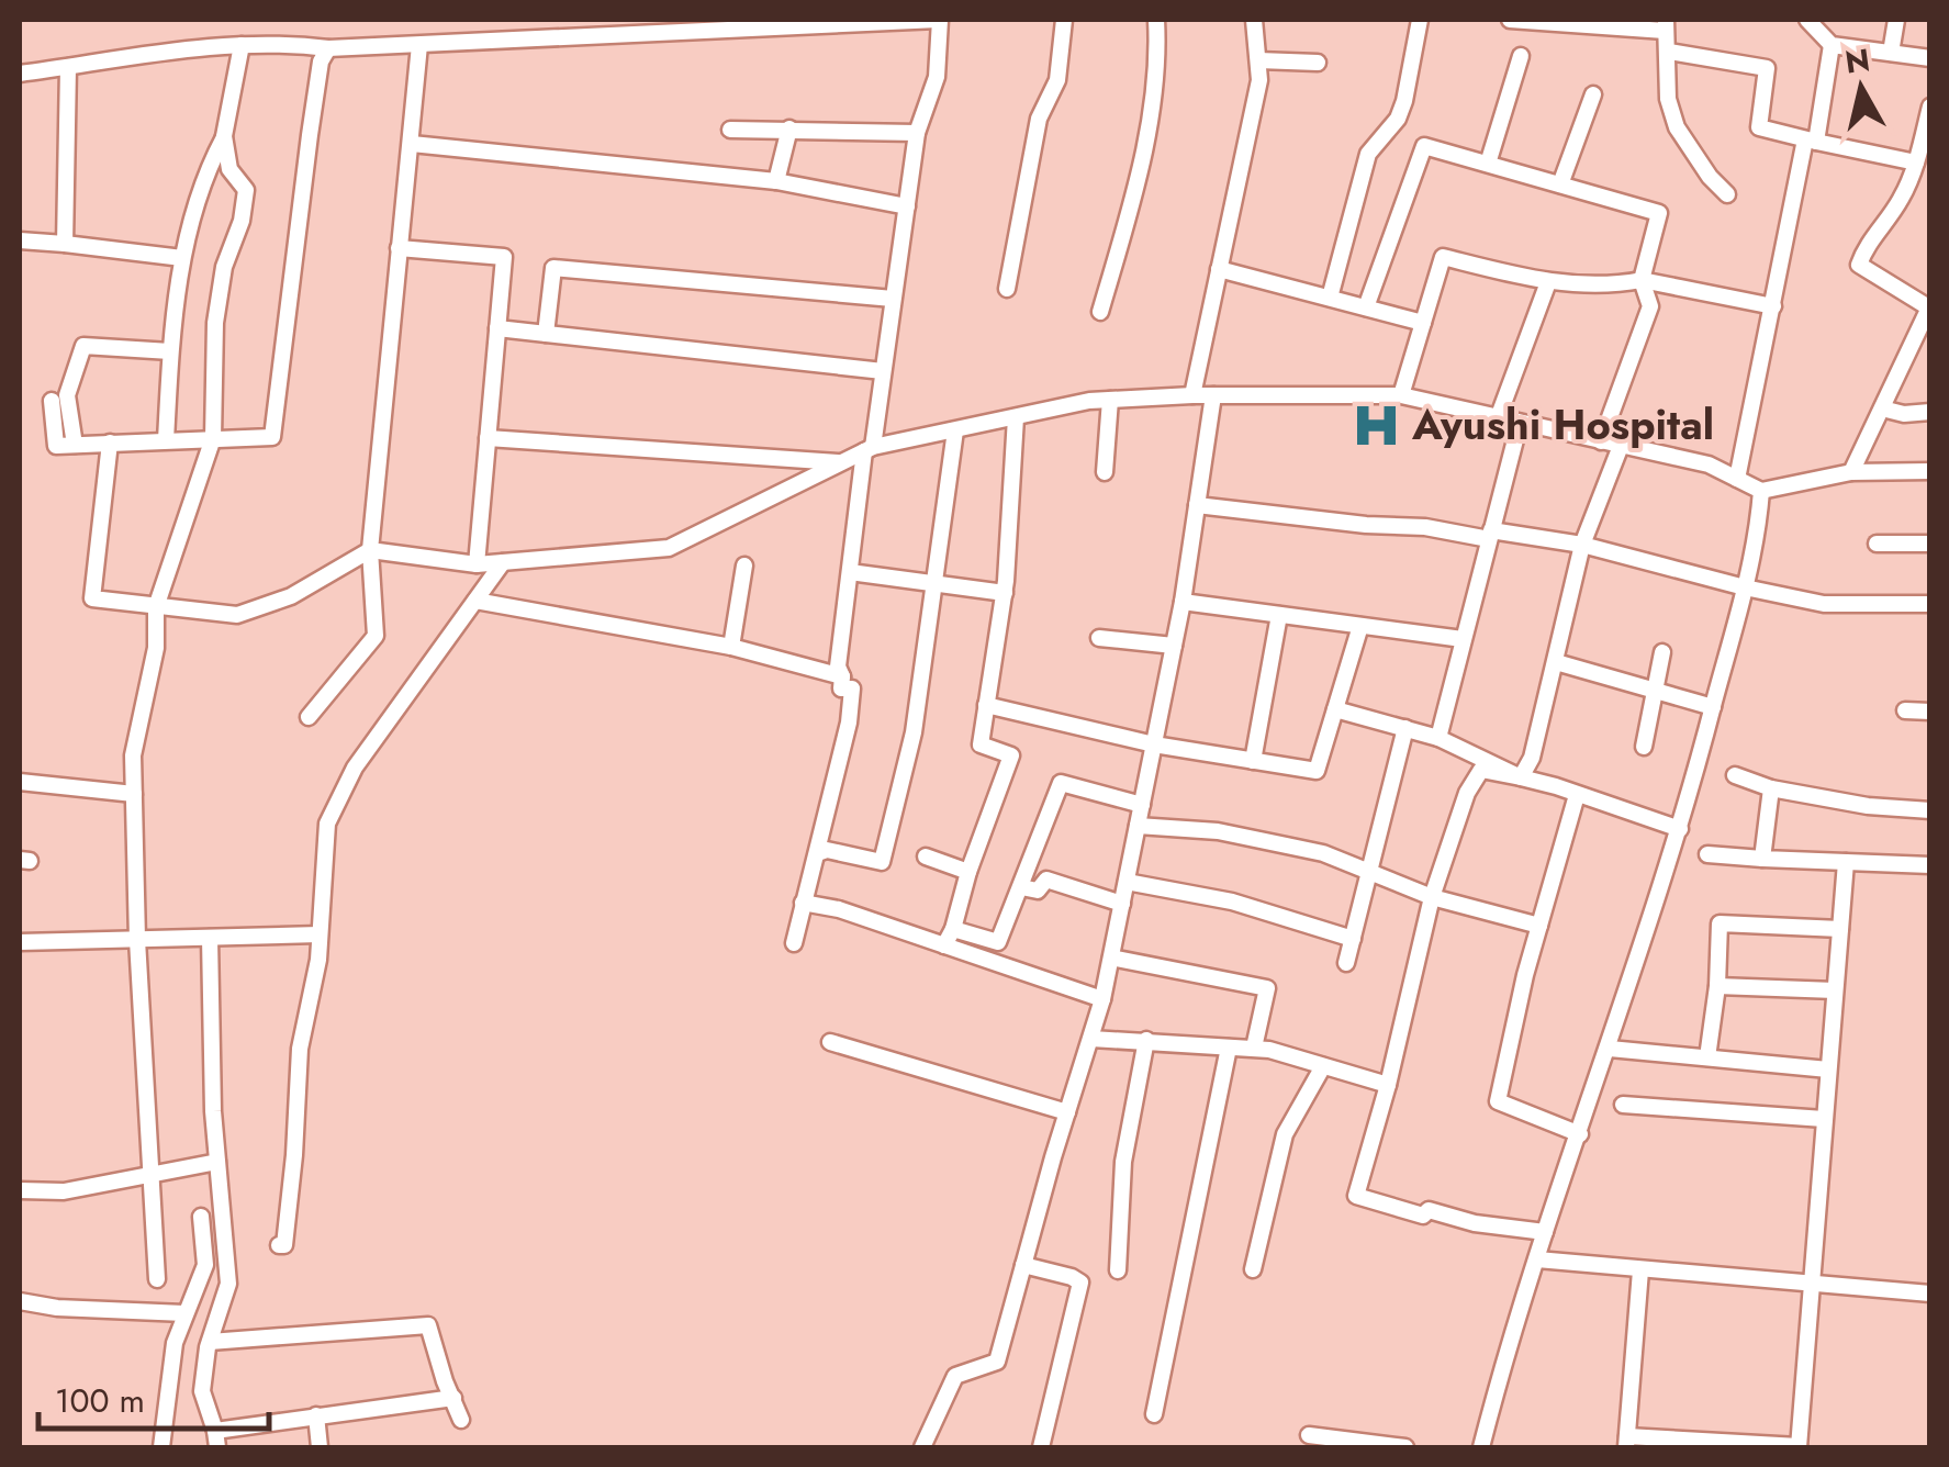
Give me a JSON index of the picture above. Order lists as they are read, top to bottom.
{
  "places": {
    "hospital": ["Ayushi Hospital"]
  },
  "scale_bar": "100 m",
  "north": "top"
}
